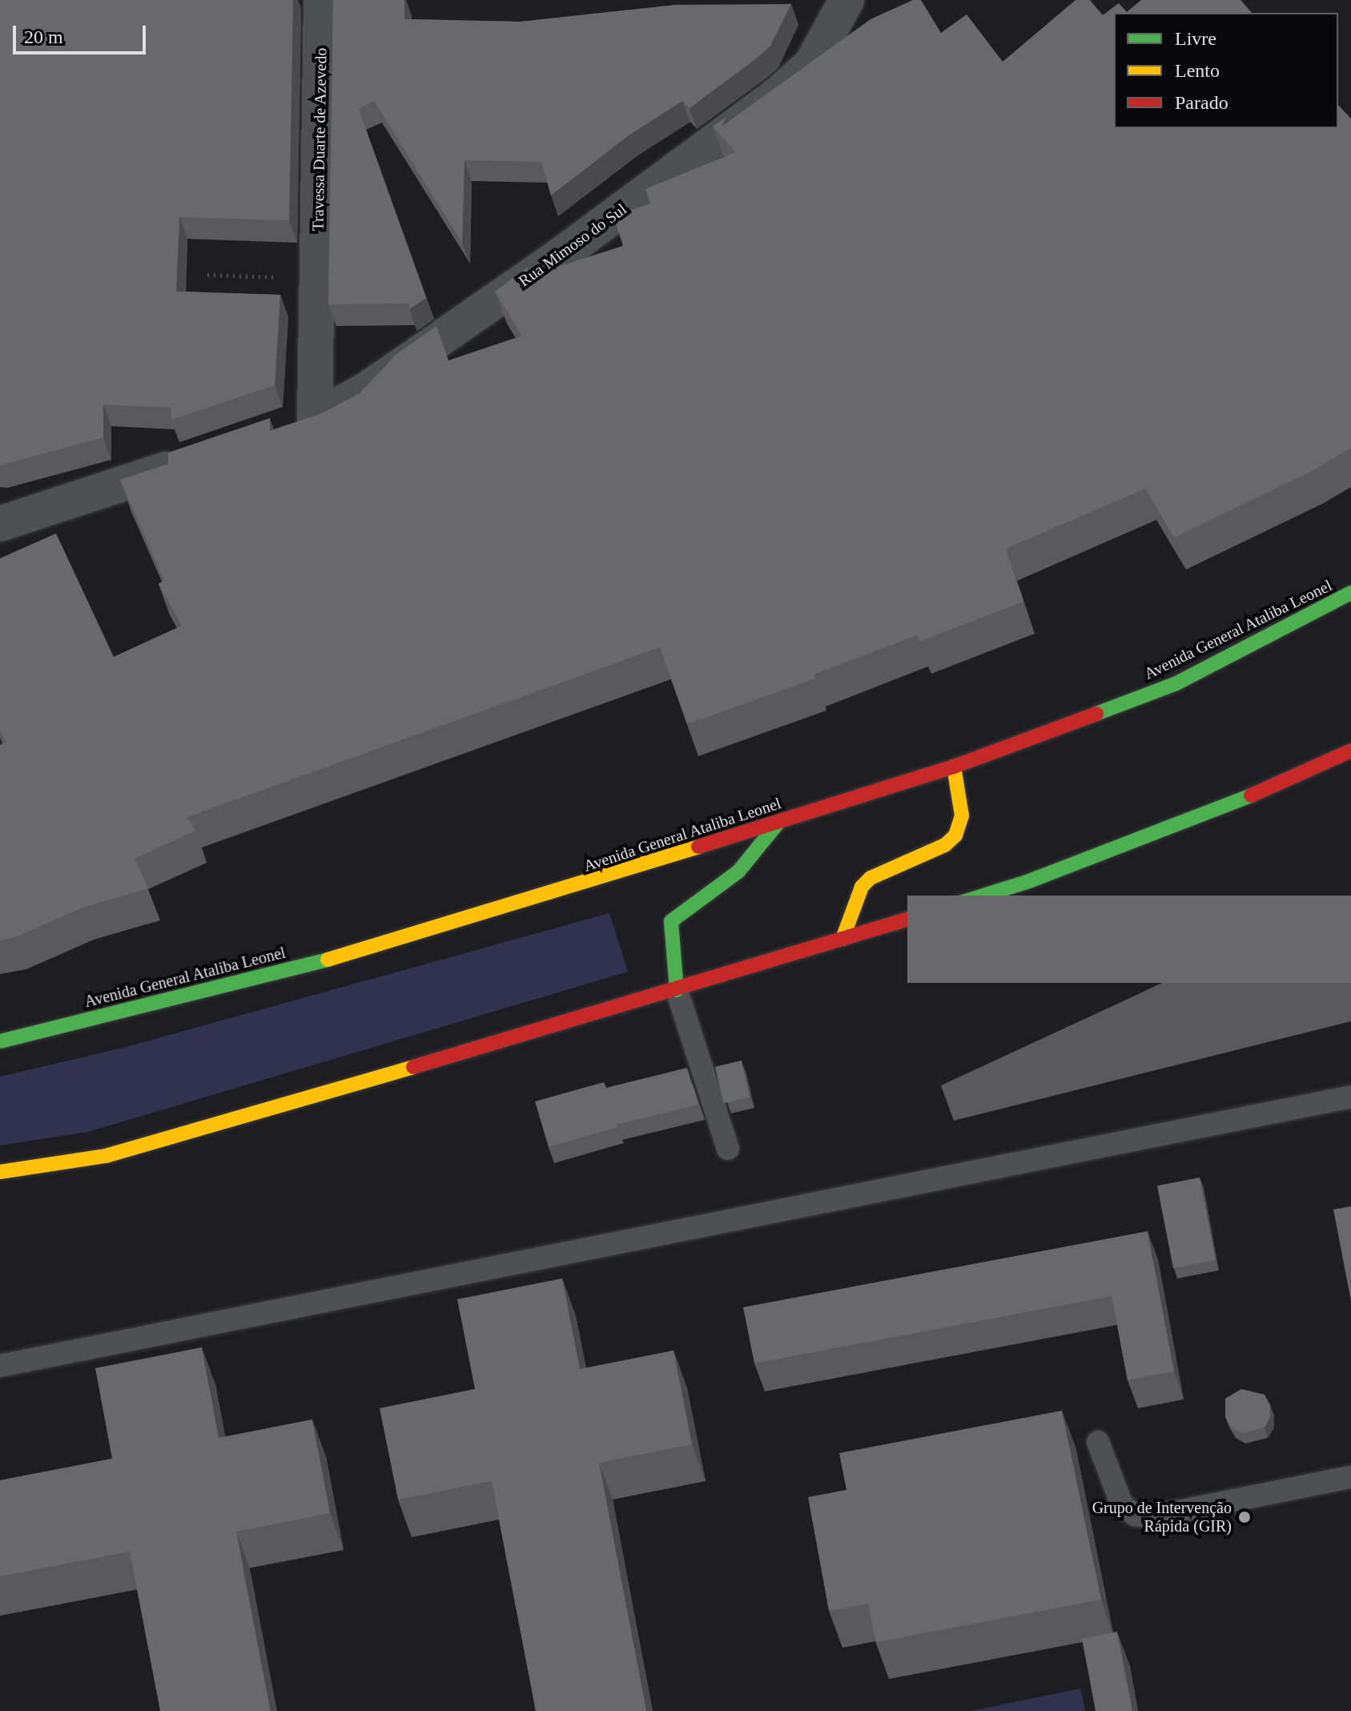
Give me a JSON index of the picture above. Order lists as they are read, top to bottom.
{
  "streets": {
    "main road": ["Avenida General Ataliba Leonel"],
    "street": ["Travessa Duarte de Azevedo", "Rua Mimoso do Sul"]
  },
  "crossings": [
    ["Travessa Duarte de Azevedo", "Rua Mimoso do Sul"]
  ],
  "places": ["Grupo de Intervenção Rápida (GIR)"],
  "legend": ["Livre", "Lento", "Parado"],
  "scale_bar": "20 m"
}
